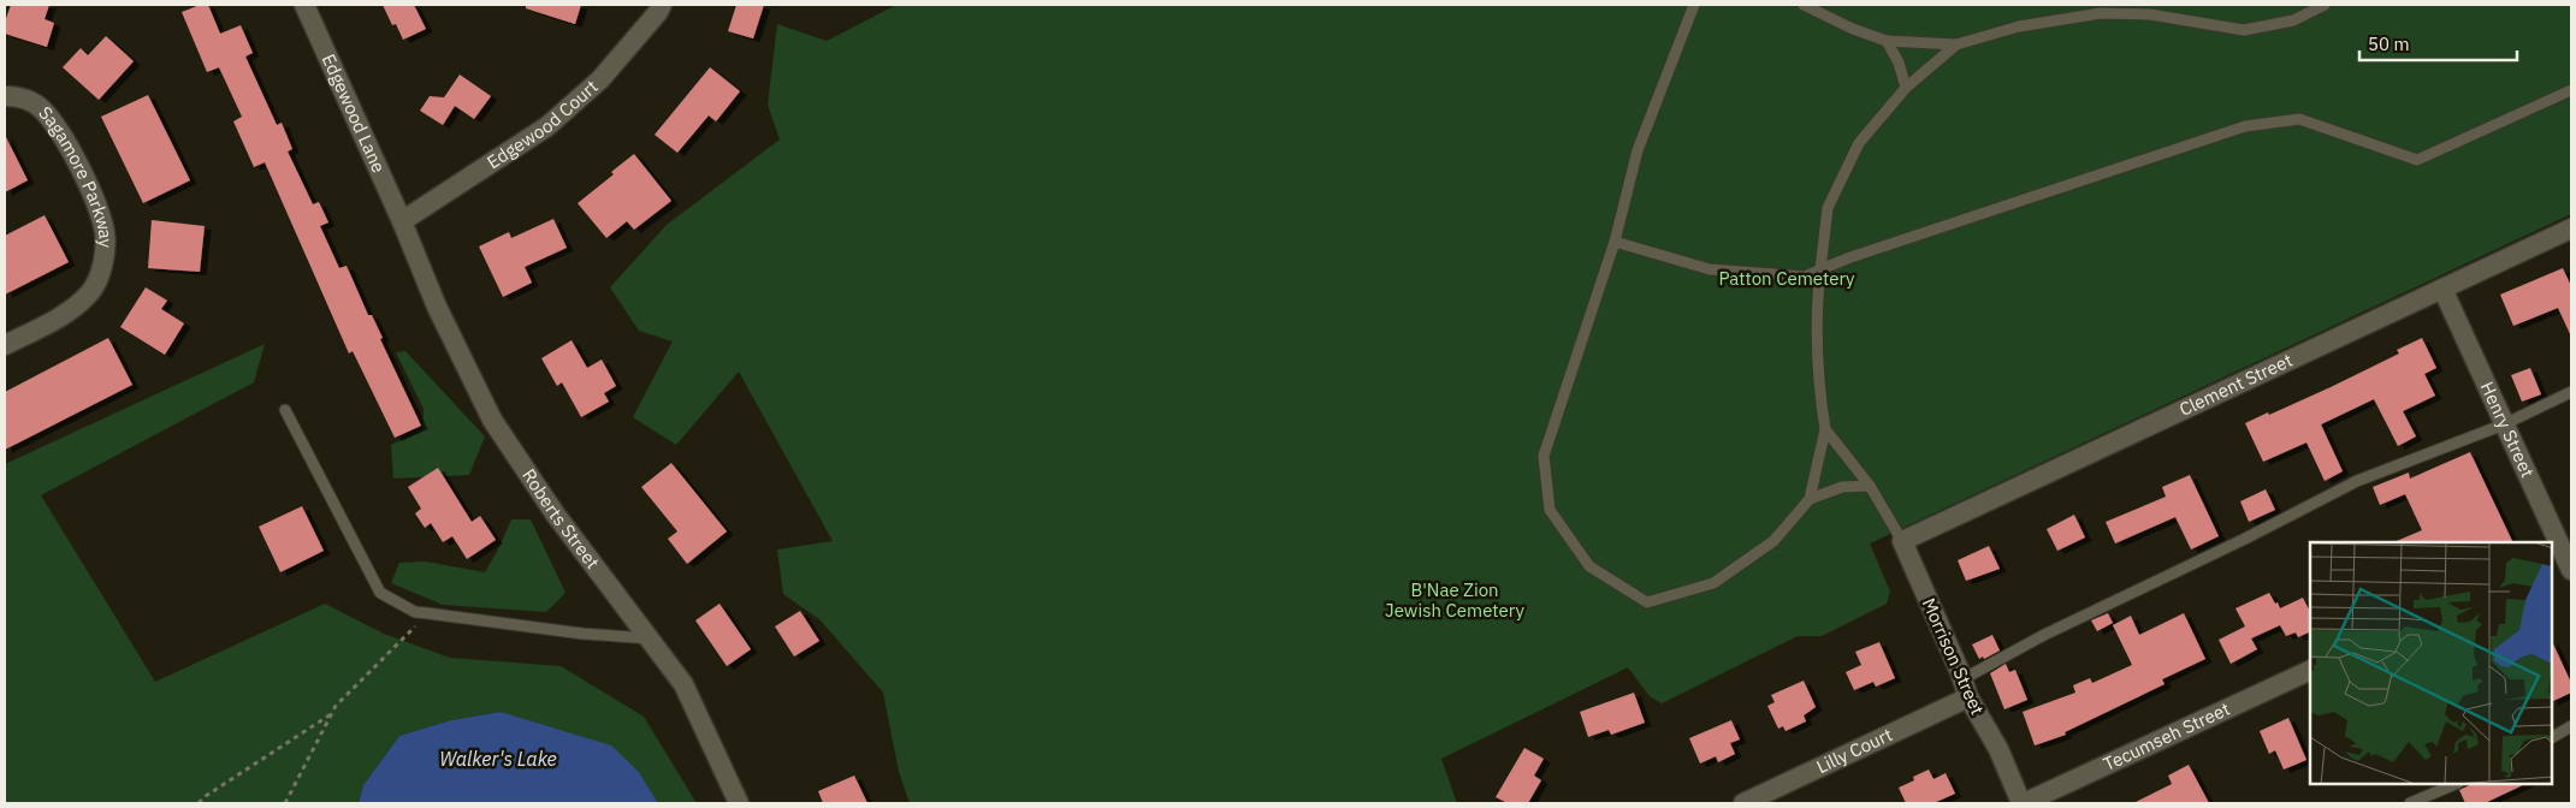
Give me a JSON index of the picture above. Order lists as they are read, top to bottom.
{
  "streets": {
    "street": [
      "Edgewood Lane",
      "Edgewood Court",
      "Sagamore Parkway",
      "Clement Street",
      "Henry Street",
      "Roberts Street",
      "Morrison Street",
      "Tecumseh Street",
      "Lilly Court"
    ]
  },
  "crossings": [
    ["Edgewood Lane", "Edgewood Court"],
    ["Edgewood Lane", "Roberts Street"],
    ["Edgewood Court", "Roberts Street"],
    ["Clement Street", "Henry Street"],
    ["Clement Street", "Morrison Street"],
    ["Morrison Street", "Tecumseh Street"],
    ["Morrison Street", "Lilly Court"]
  ],
  "water": ["Walker's Lake"],
  "parks": ["Patton Cemetery", "B'Nae Zion Jewish Cemetery"],
  "scale_bar": "50 m"
}
